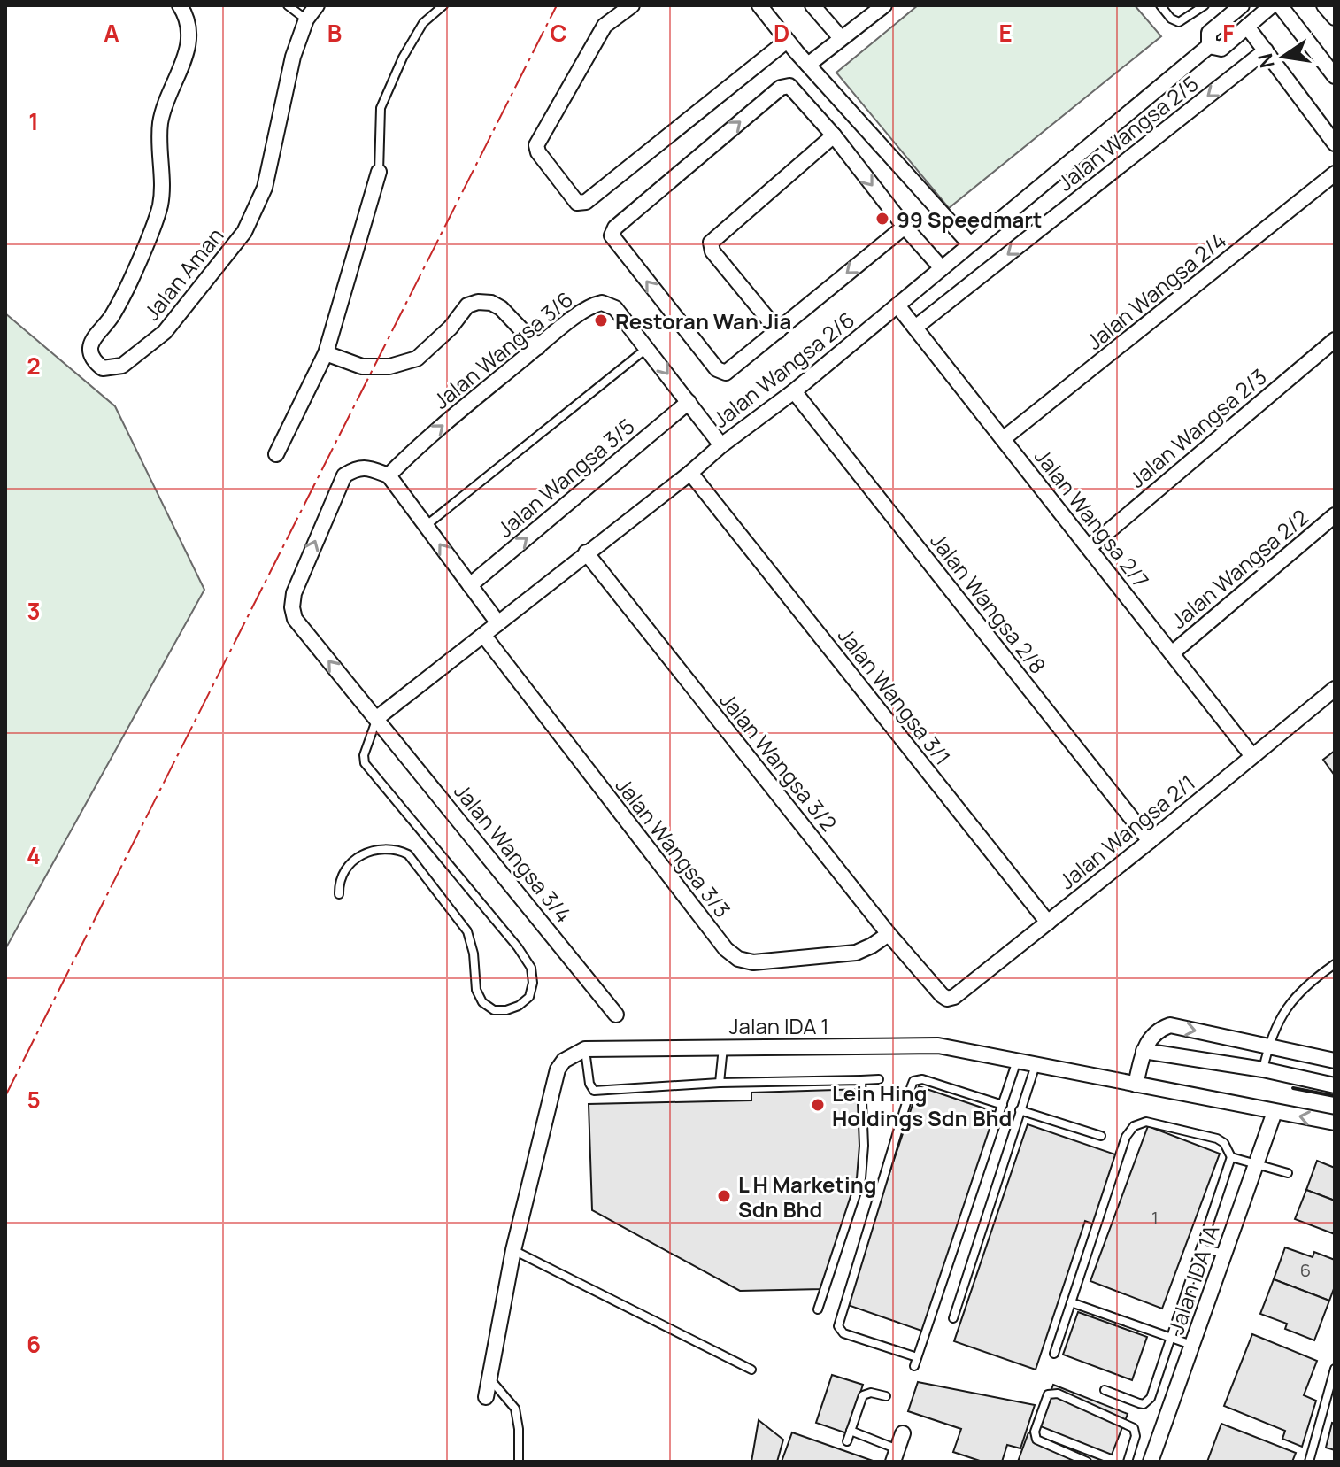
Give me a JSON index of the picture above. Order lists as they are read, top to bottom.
{
  "streets": {
    "street": [
      "Jalan Wangsa 2/5",
      "Jalan Aman",
      "Jalan Wangsa 2/4",
      "Jalan Wangsa 3/6",
      "Jalan Wangsa 2/6",
      "Jalan Wangsa 2/3",
      "Jalan Wangsa 3/5",
      "Jalan Wangsa 2/7",
      "Jalan Wangsa 2/2",
      "Jalan Wangsa 2/8",
      "Jalan Wangsa 3/1",
      "Jalan Wangsa 3/2",
      "Jalan Wangsa 2/1",
      "Jalan Wangsa 3/3",
      "Jalan Wangsa 3/4",
      "Jalan IDA 1",
      "Jalan IDA 1A"
    ]
  },
  "crossings": [
    ["Jalan Wangsa 2/5", "Jalan Wangsa 2/7"],
    ["Jalan Wangsa 2/4", "Jalan Wangsa 2/7"],
    ["Jalan Wangsa 3/6", "Jalan Wangsa 2/6"],
    ["Jalan Wangsa 3/6", "Jalan Wangsa 3/5"],
    ["Jalan Wangsa 3/6", "Jalan Wangsa 3/4"],
    ["Jalan Wangsa 2/6", "Jalan Wangsa 2/7"],
    ["Jalan Wangsa 2/6", "Jalan Wangsa 2/8"],
    ["Jalan Wangsa 2/6", "Jalan Wangsa 3/1"],
    ["Jalan Wangsa 2/6", "Jalan Wangsa 3/2"],
    ["Jalan Wangsa 2/6", "Jalan Wangsa 3/3"],
    ["Jalan Wangsa 2/6", "Jalan Wangsa 3/4"],
    ["Jalan Wangsa 2/3", "Jalan Wangsa 2/7"],
    ["Jalan Wangsa 2/7", "Jalan Wangsa 2/2"],
    ["Jalan Wangsa 2/7", "Jalan Wangsa 2/1"],
    ["Jalan Wangsa 2/8", "Jalan Wangsa 2/1"],
    ["Jalan Wangsa 3/1", "Jalan Wangsa 2/1"],
    ["Jalan Wangsa 3/2", "Jalan Wangsa 2/1"],
    ["Jalan Wangsa 3/2", "Jalan Wangsa 3/3"],
    ["Jalan IDA 1", "Jalan IDA 1A"]
  ],
  "one_way": ["Jalan Wangsa 2/5", "Jalan Wangsa 3/5"],
  "places": [
    "99 Speedmart",
    "Restoran Wan Jia",
    "Lein Hing Holdings Sdn Bhd",
    "L H Marketing Sdn Bhd"
  ],
  "house_numbers": ["1", "6"],
  "north": "left",
  "grid": {
    "columns": [
      "A",
      "B",
      "C",
      "D",
      "E",
      "F"
    ],
    "rows": [
      "1",
      "2",
      "3",
      "4",
      "5",
      "6"
    ]
  }
}
